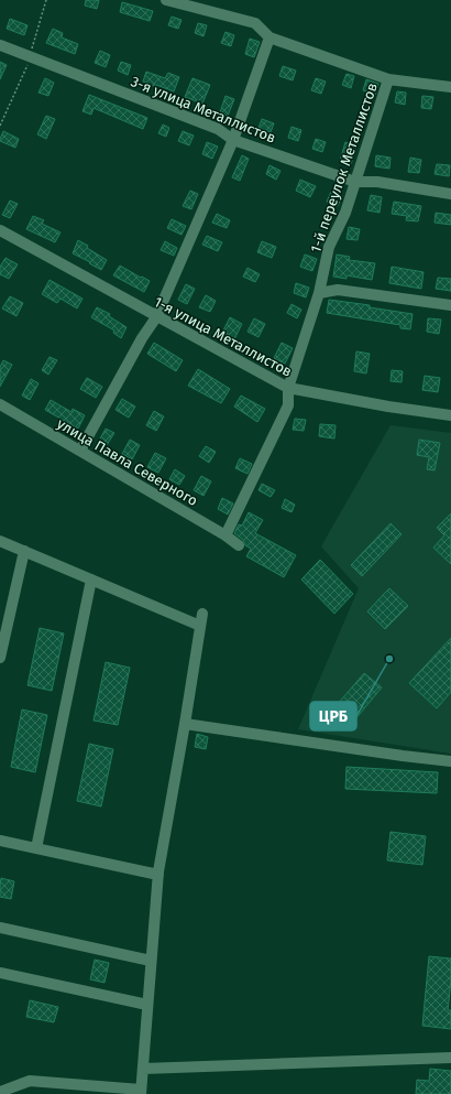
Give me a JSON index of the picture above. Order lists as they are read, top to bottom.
{
  "streets": {
    "street": [
      "3-я улица Металлистов",
      "1-й переулок Металлистов",
      "1-я улица Металлистов",
      "улица Павла Северного"
    ]
  },
  "crossings": [
    ["3-я улица Металлистов", "1-й переулок Металлистов"],
    ["1-й переулок Металлистов", "1-я улица Металлистов"],
    ["1-й переулок Металлистов", "улица Павла Северного"]
  ],
  "places": ["ЦРБ"]
}
